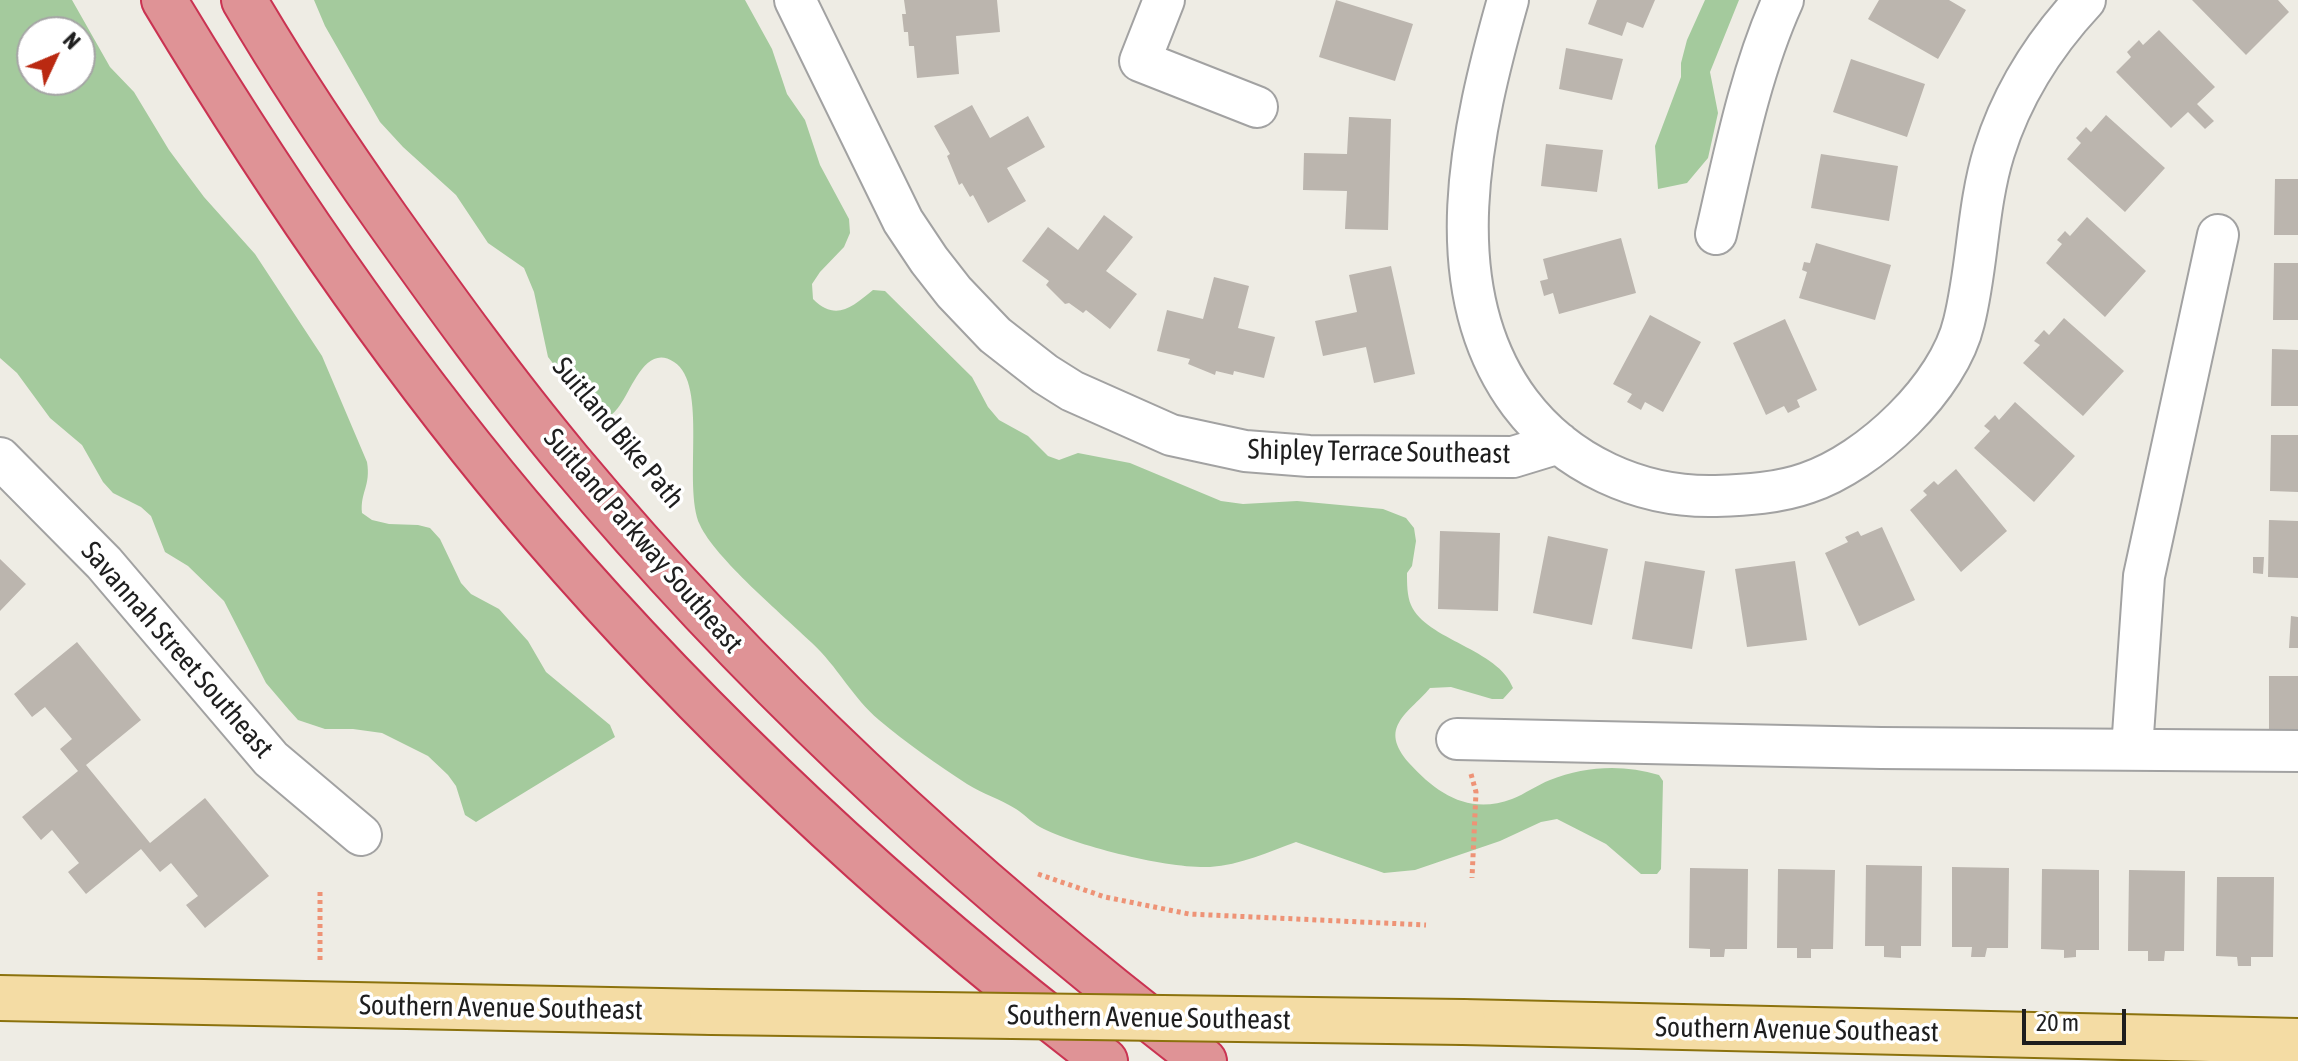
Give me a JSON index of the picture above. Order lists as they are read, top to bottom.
{
  "streets": {
    "highway": ["Suitland Parkway Southeast"],
    "main road": ["Southern Avenue Southeast"],
    "street": ["Shipley Terrace Southeast", "Savannah Street Southeast"]
  },
  "scale_bar": "20 m",
  "north": "top right"
}
